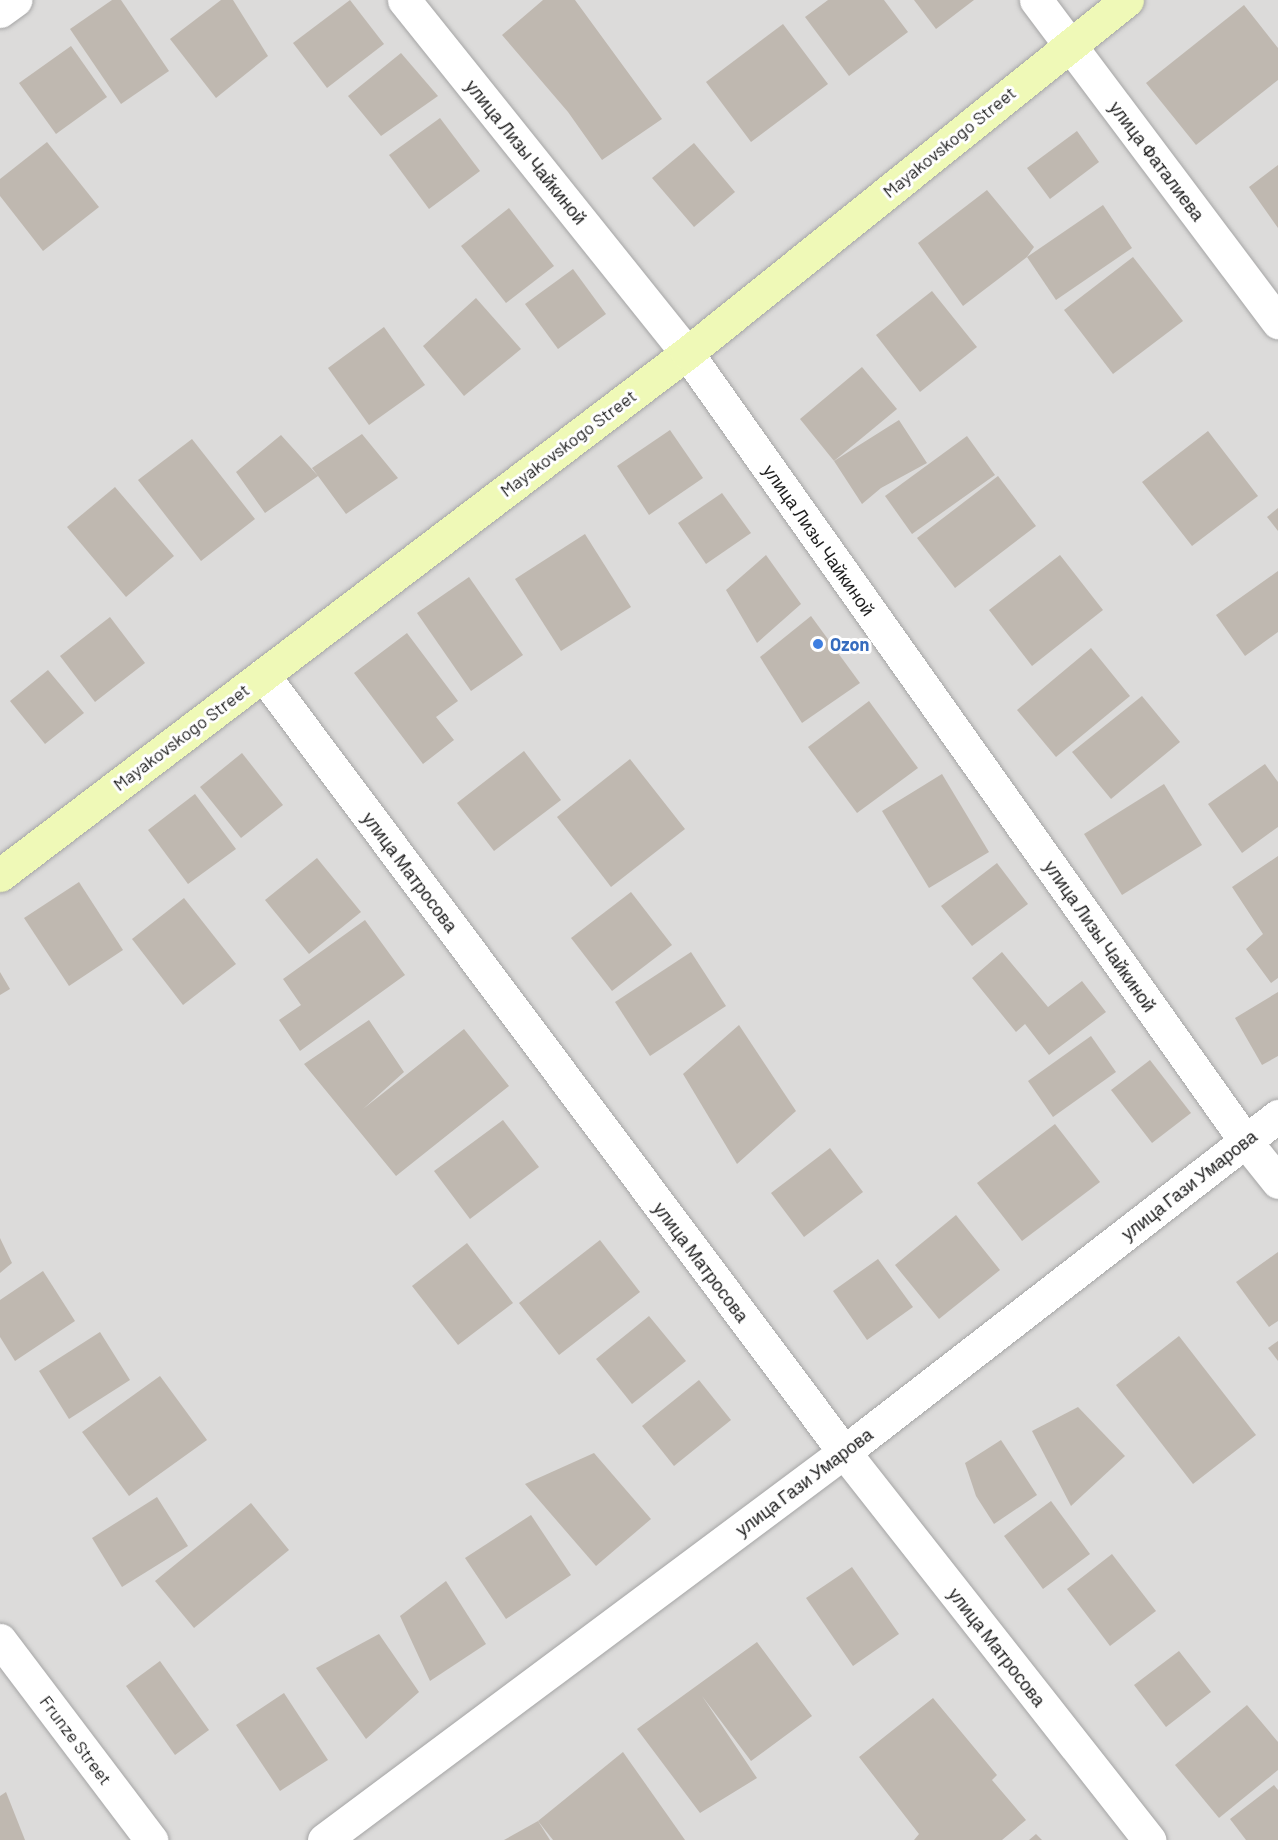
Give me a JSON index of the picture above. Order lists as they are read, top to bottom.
{
  "streets": {
    "street": [
      "Mayakovskogo Street",
      "улица Лизы Чайкиной",
      "улица Фаталиева",
      "улица Матросова",
      "улица Гази Умарова",
      "Frunze Street"
    ]
  },
  "crossings": [
    ["Mayakovskogo Street", "улица Лизы Чайкиной"],
    ["Mayakovskogo Street", "улица Фаталиева"],
    ["Mayakovskogo Street", "улица Матросова"],
    ["улица Лизы Чайкиной", "улица Гази Умарова"],
    ["улица Матросова", "улица Гази Умарова"]
  ],
  "places": ["Ozon"]
}
